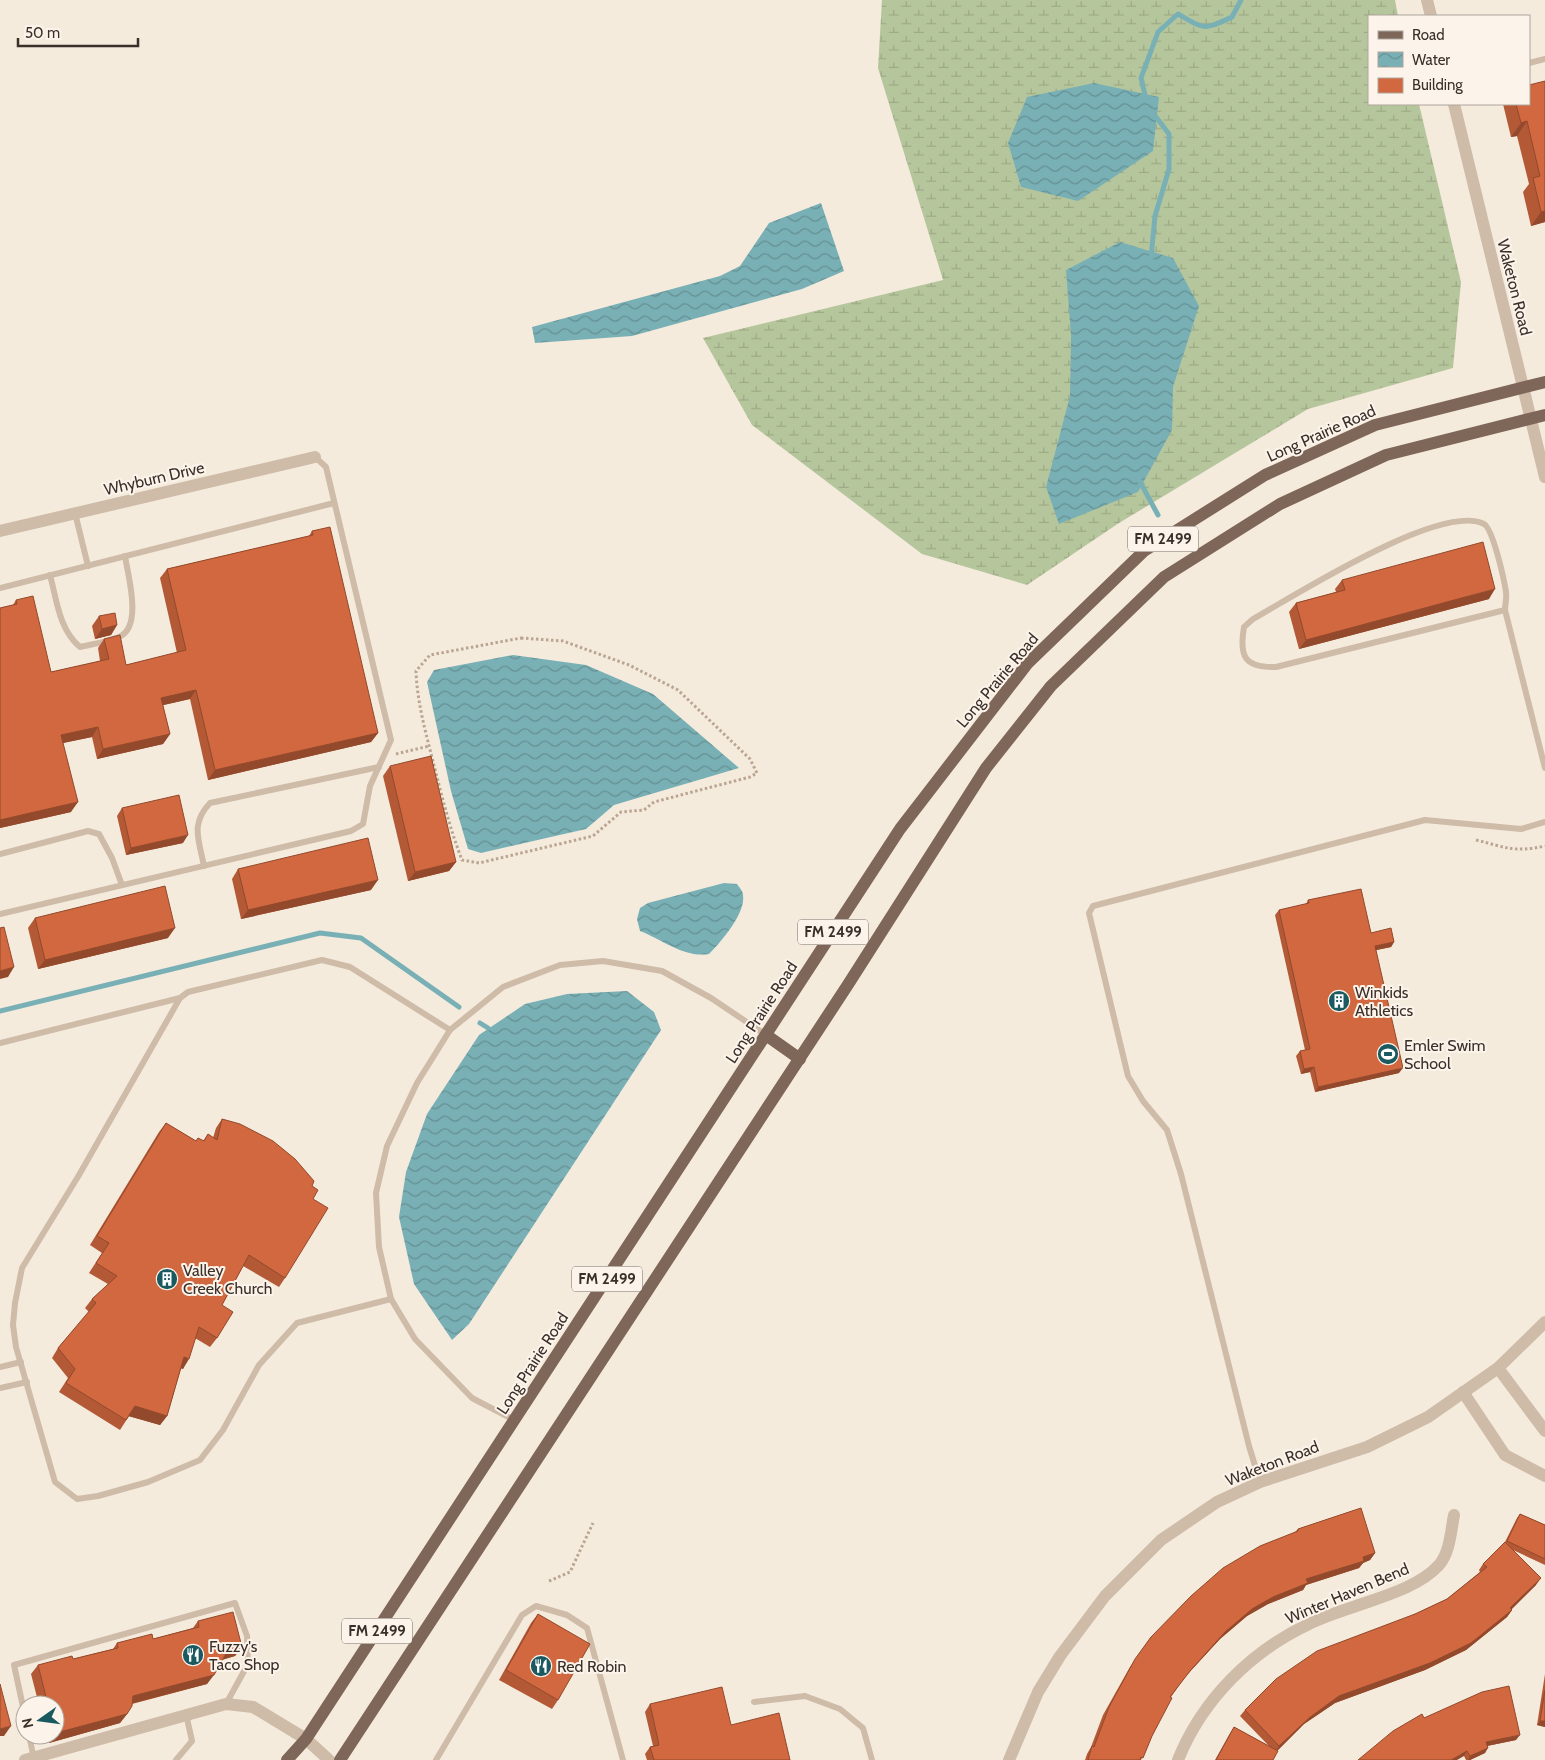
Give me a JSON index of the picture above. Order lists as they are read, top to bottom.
{
  "streets": {
    "main road": ["Long Prairie Road", "FM 2499"],
    "street": ["Waketon Road", "Whyburn Drive", "Winter Haven Bend"]
  },
  "crossings": [
    ["Waketon Road", "Long Prairie Road"],
    ["Waketon Road", "FM 2499"]
  ],
  "places": {
    "building": ["Winkids Athletics", "Valley Creek Church"],
    "sports": ["Emler Swim School"],
    "restaurant": ["Fuzzy's Taco Shop", "Red Robin"]
  },
  "legend": ["Road", "Water", "Building"],
  "scale_bar": "50 m",
  "north": "left"
}
